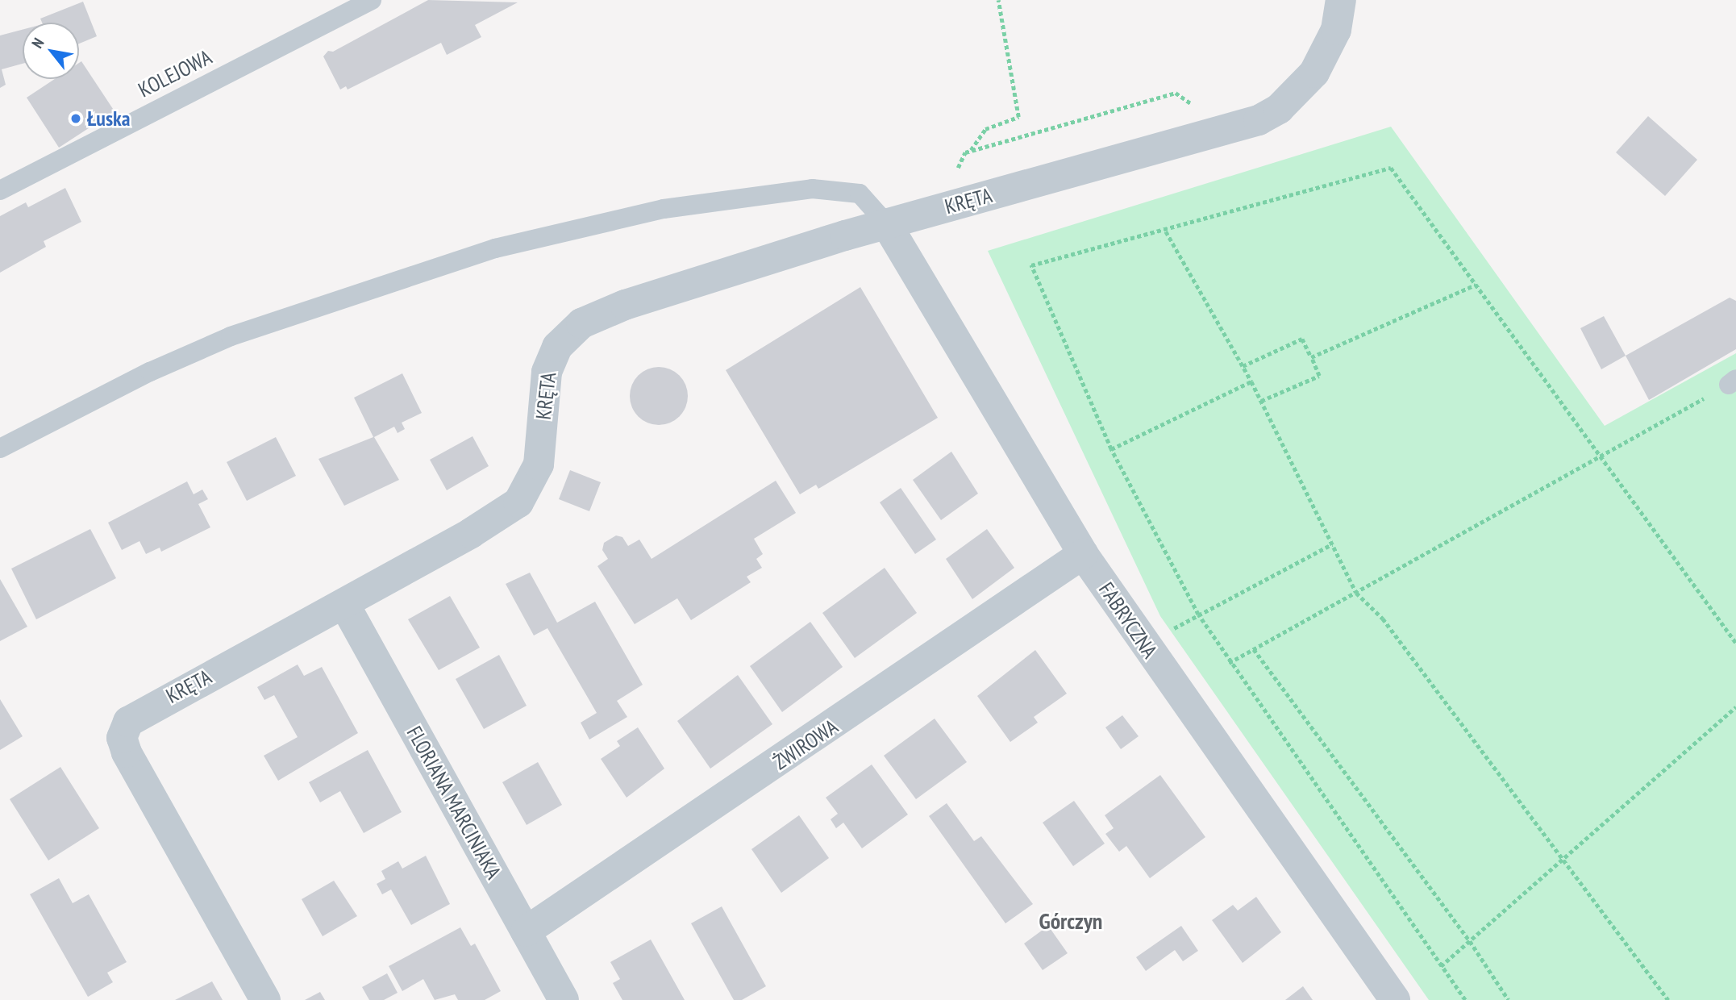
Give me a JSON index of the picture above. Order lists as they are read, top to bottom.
{
  "streets": {
    "street": [
      "KRĘTA",
      "FABRYCZNA",
      "ŻWIROWA",
      "FLORIANA MARCINIAKA"
    ],
    "lane": ["KOLEJOWA"]
  },
  "crossings": [
    ["KRĘTA", "FABRYCZNA"],
    ["KRĘTA", "FLORIANA MARCINIAKA"],
    ["FABRYCZNA", "ŻWIROWA"],
    ["ŻWIROWA", "FLORIANA MARCINIAKA"]
  ],
  "districts": ["Górczyn"],
  "places": ["Łuska"],
  "north": "top left"
}
